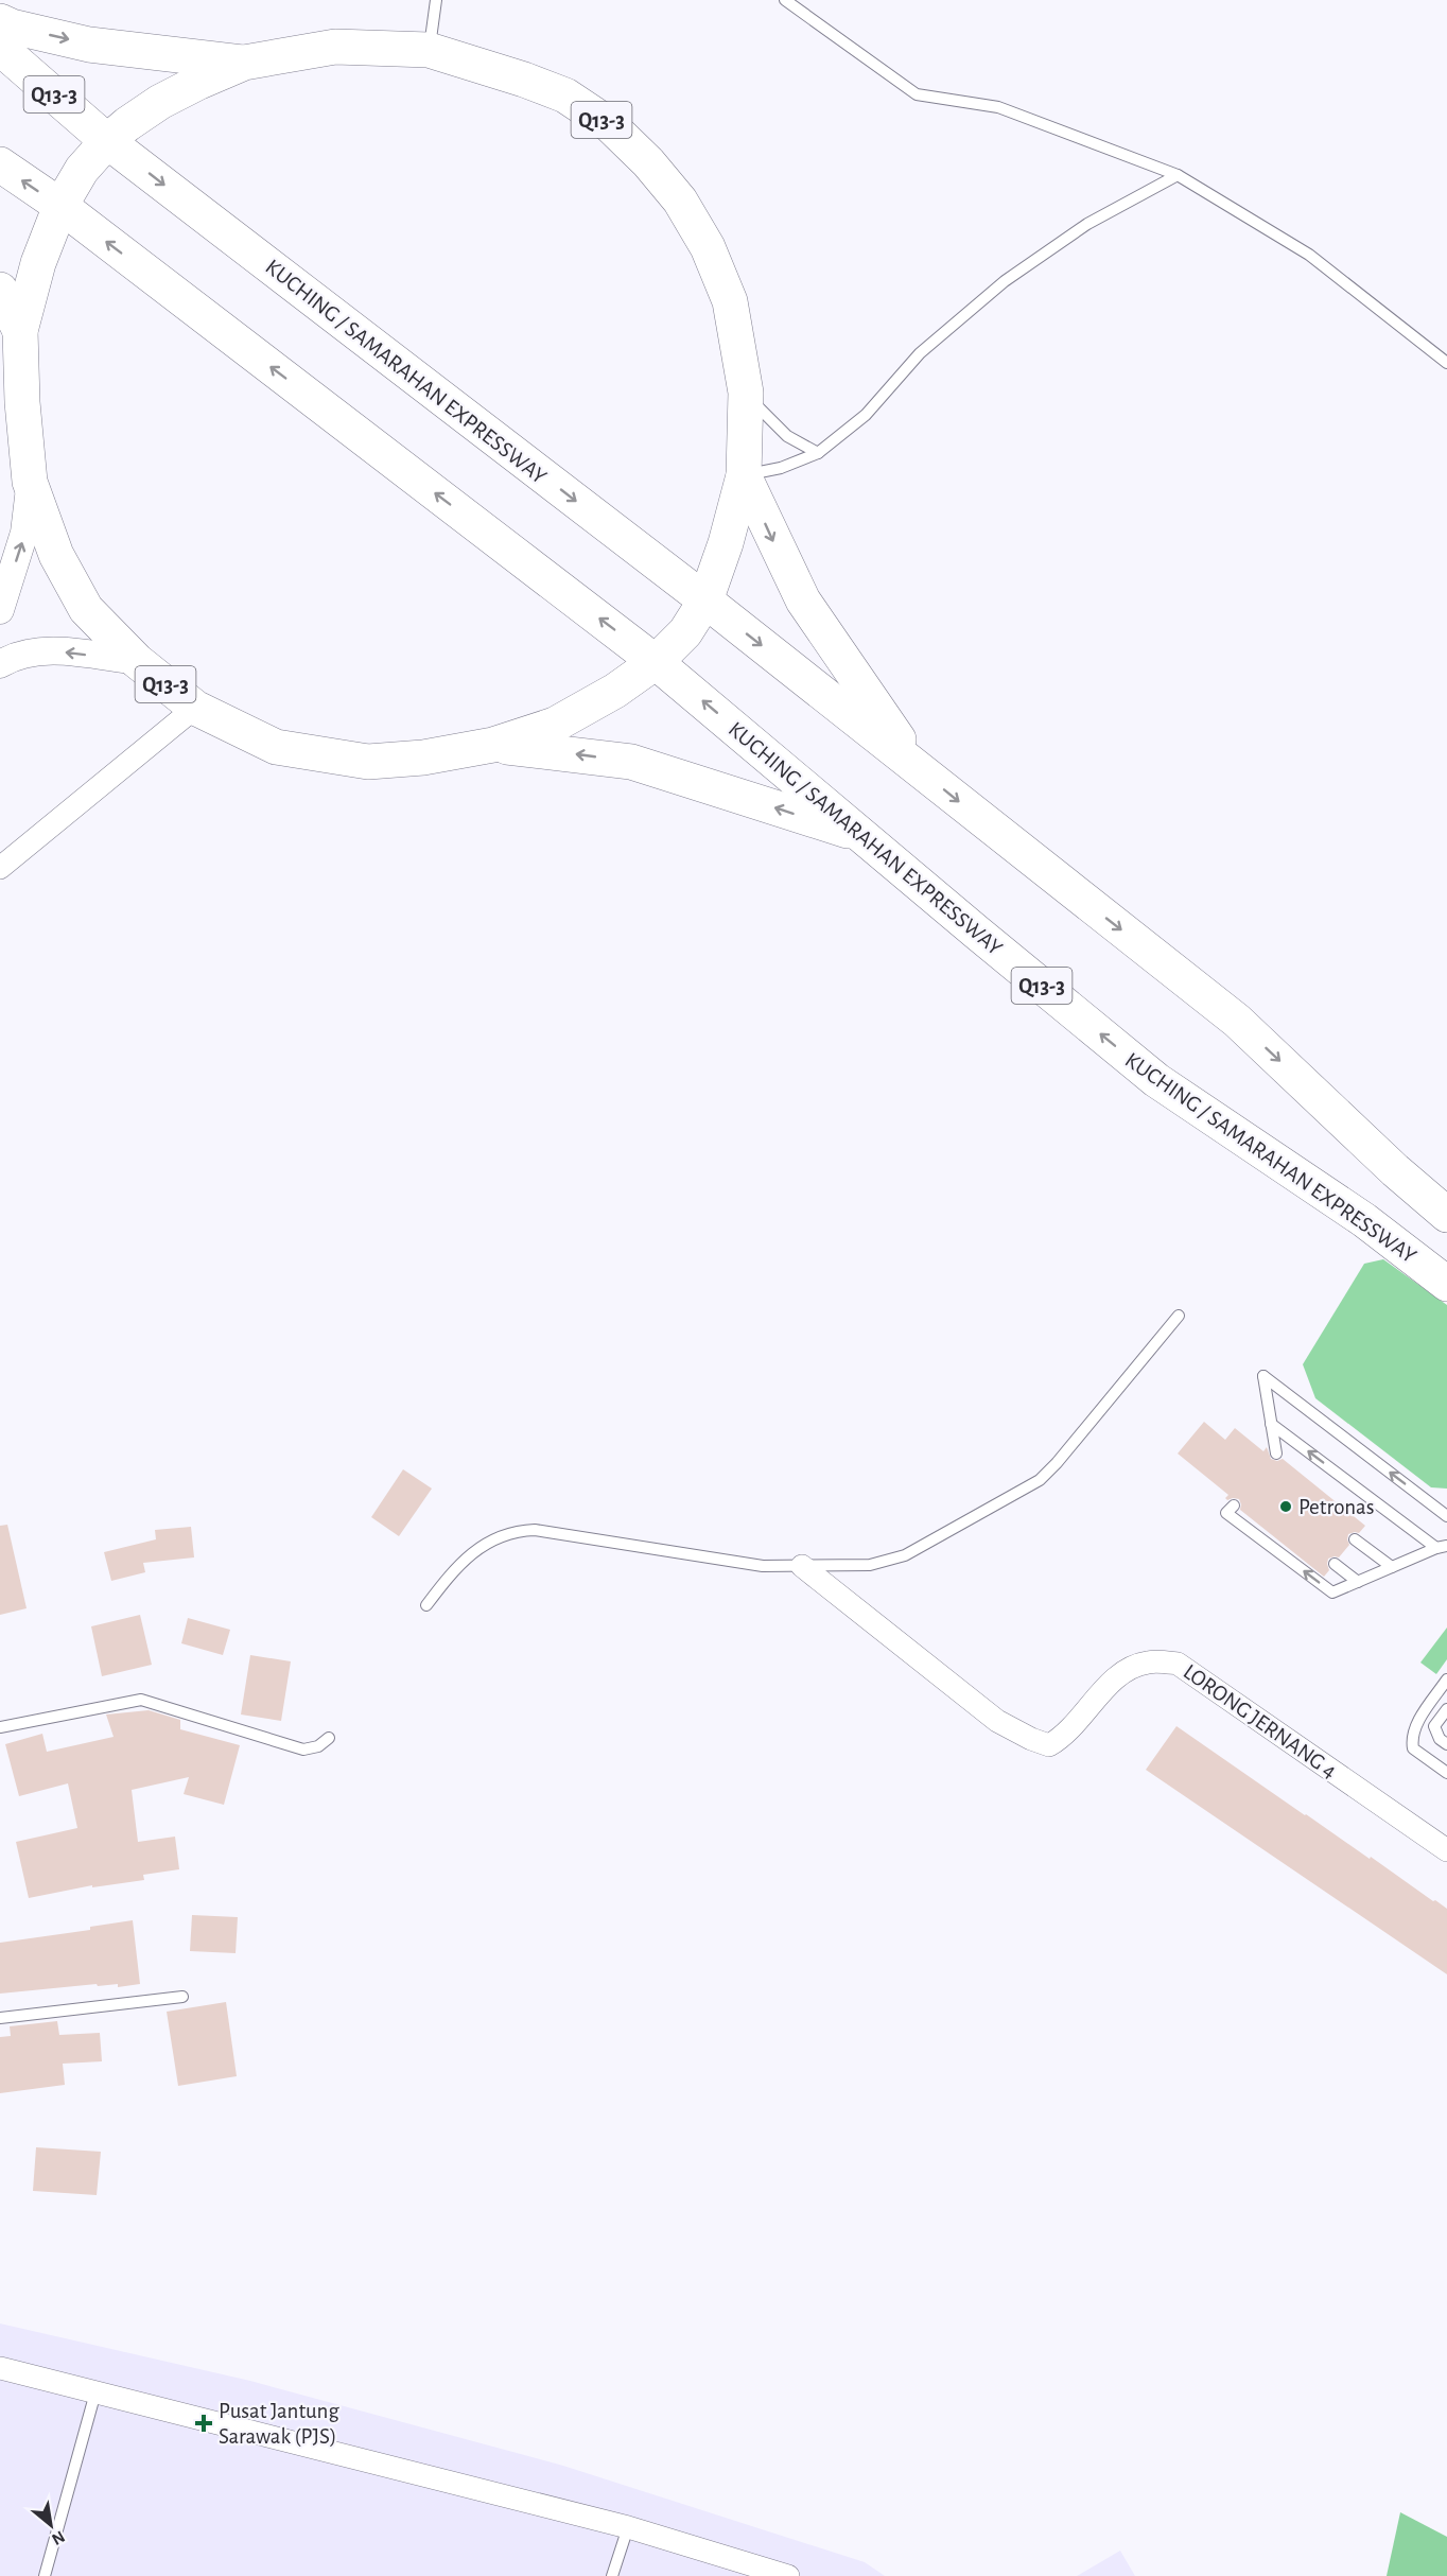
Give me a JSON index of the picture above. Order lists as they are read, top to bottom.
{
  "streets": {
    "highway": ["Q13-3", "KUCHING / SAMARAHAN EXPRESSWAY"],
    "street": ["LORONG JERNANG 4"]
  },
  "crossings": [
    ["Q13-3", "KUCHING / SAMARAHAN EXPRESSWAY"]
  ],
  "places": {
    "other": ["Petronas"],
    "health": ["Pusat Jantung Sarawak (PJS)"]
  },
  "north": "bottom right"
}
